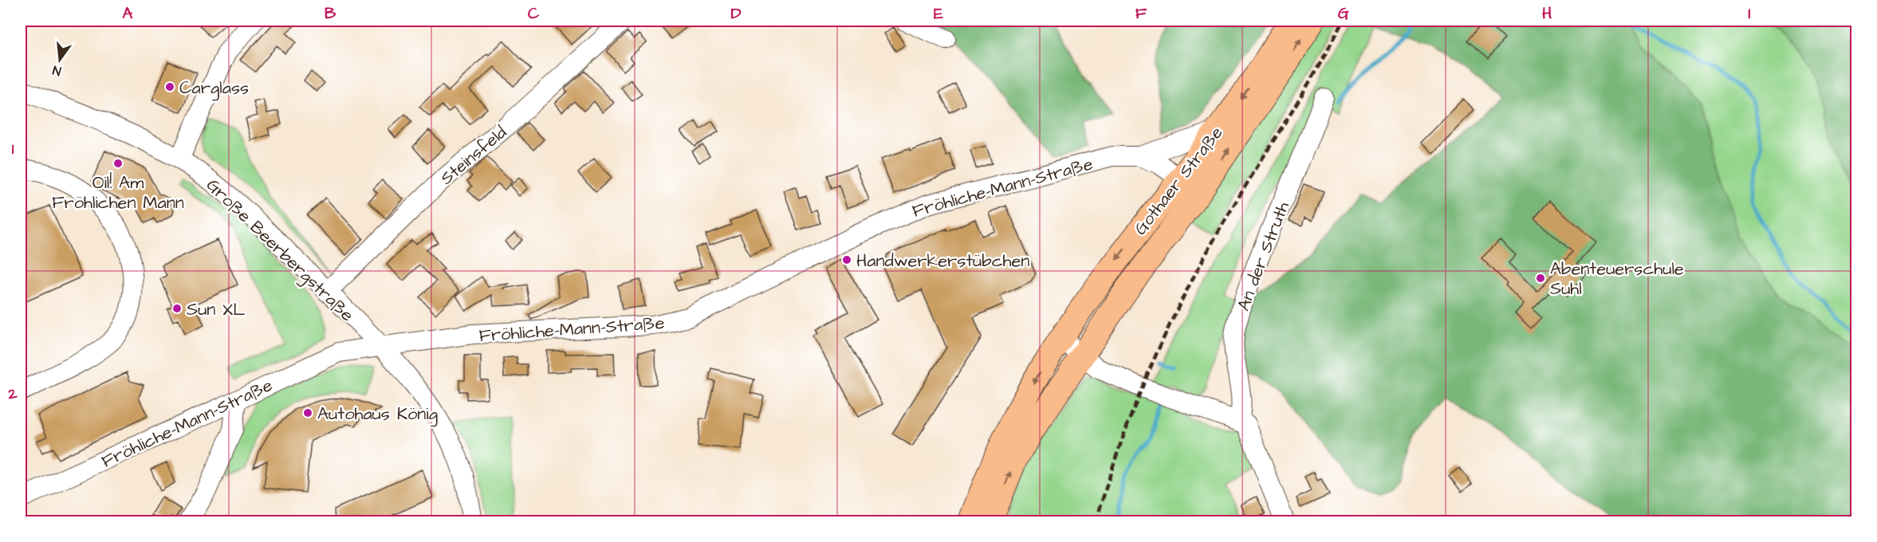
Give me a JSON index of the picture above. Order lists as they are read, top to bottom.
{
  "streets": {
    "main road": ["Gothaer Straße"],
    "street": [
      "Steinsfeld",
      "Fröhliche-Mann-Straße",
      "Große Beerbergstraße",
      "An der Struth"
    ]
  },
  "crossings": [
    ["Steinsfeld", "Große Beerbergstraße"],
    ["Gothaer Straße", "Fröhliche-Mann-Straße"],
    ["Fröhliche-Mann-Straße", "Große Beerbergstraße"]
  ],
  "places": [
    "Carglass",
    "Oil! Am Fröhlichen Mann",
    "Handwerkerstübchen",
    "Abenteuerschule Suhl",
    "Sun XL",
    "Autohaus König"
  ],
  "north": "bottom",
  "grid": {
    "columns": [
      "A",
      "B",
      "C",
      "D",
      "E",
      "F",
      "G",
      "H",
      "I"
    ],
    "rows": ["1", "2"]
  }
}
